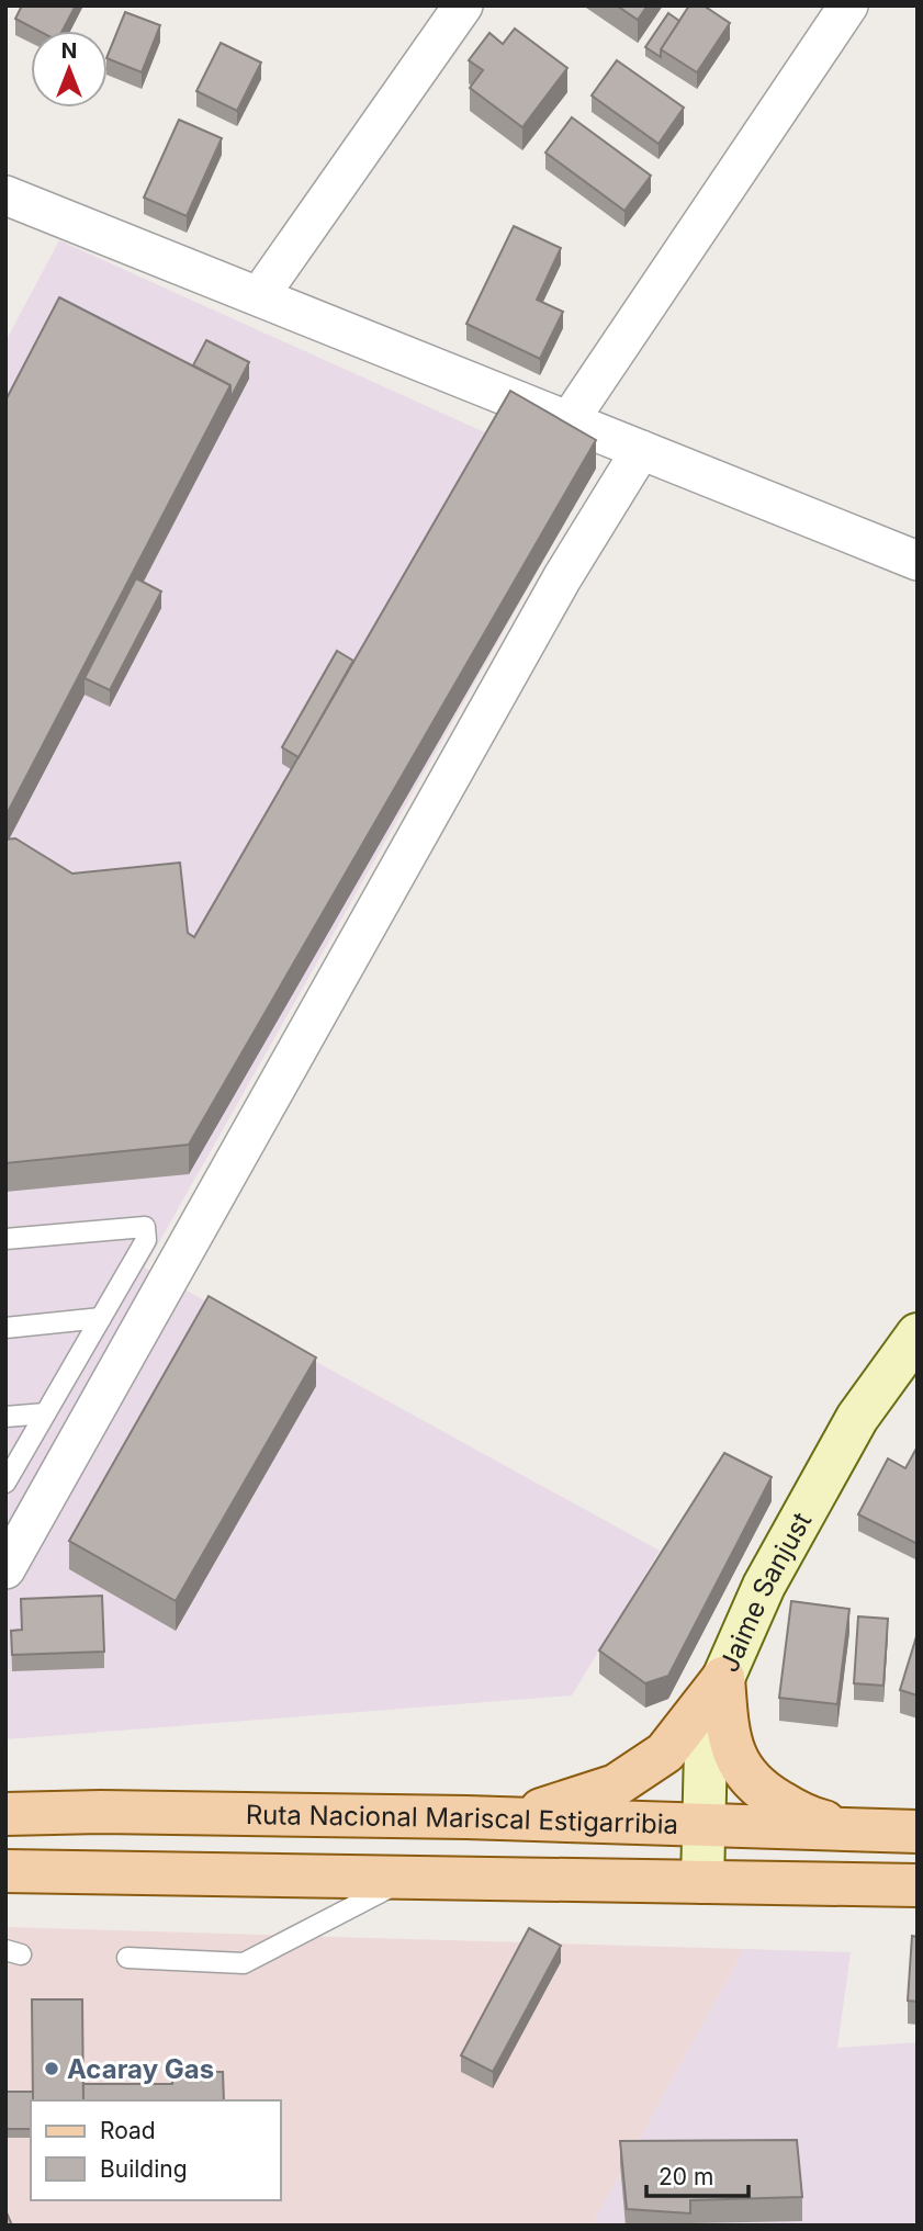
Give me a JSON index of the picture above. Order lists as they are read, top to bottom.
{
  "streets": {
    "main road": ["Jaime Sanjust", "Ruta Nacional Mariscal Estigarribia"]
  },
  "crossings": [
    ["Jaime Sanjust", "Ruta Nacional Mariscal Estigarribia"]
  ],
  "places": ["Acaray Gas"],
  "legend": ["Road", "Building"],
  "scale_bar": "20 m",
  "north": "top"
}
